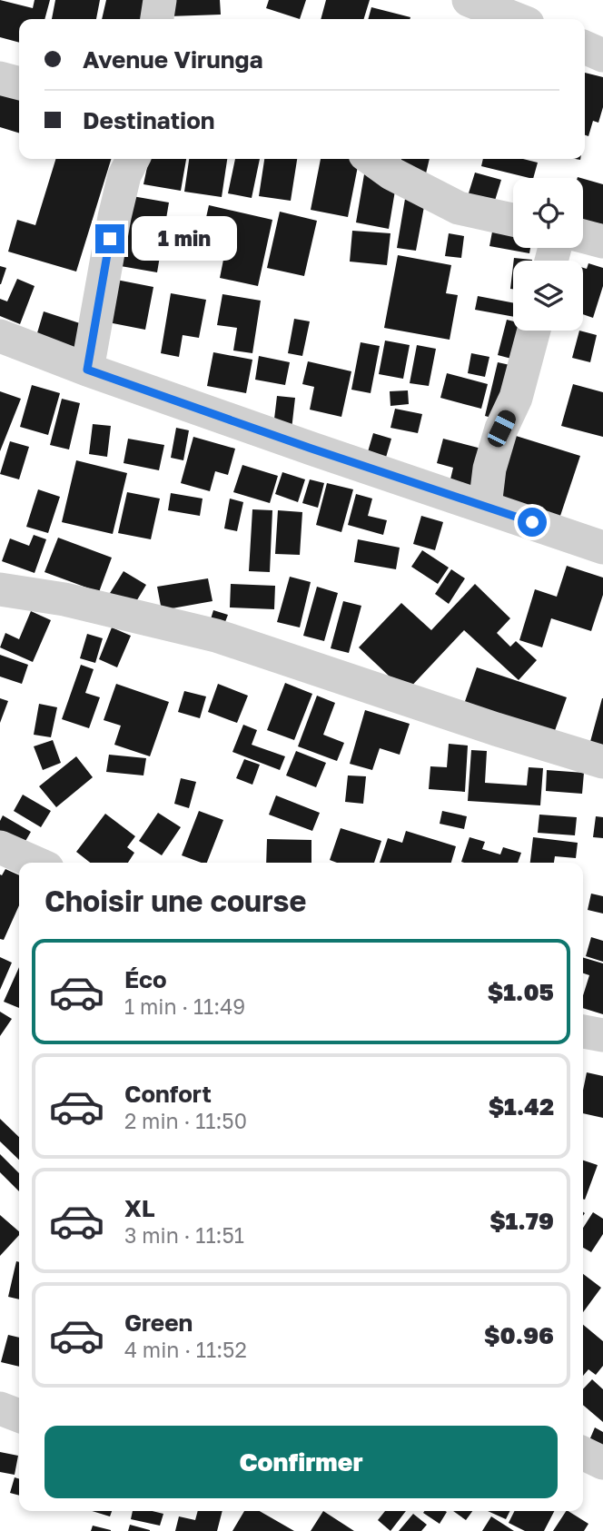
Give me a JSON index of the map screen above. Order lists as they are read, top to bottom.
{
  "page": {
    "banner": ["Avenue Virunga", "Destination"],
    "bubble": "1 min",
    "heading": "Choisir une course",
    "list": [
      {
        "name": "Éco",
        "note": "1 min · 11:49",
        "value": "$1.05"
      },
      {
        "name": "Confort",
        "note": "2 min · 11:50",
        "value": "$1.42"
      },
      {
        "name": "XL",
        "note": "3 min · 11:51",
        "value": "$1.79"
      },
      {
        "name": "Green",
        "note": "4 min · 11:52",
        "value": "$0.96"
      }
    ],
    "buttons": "Confirmer"
  }
}
